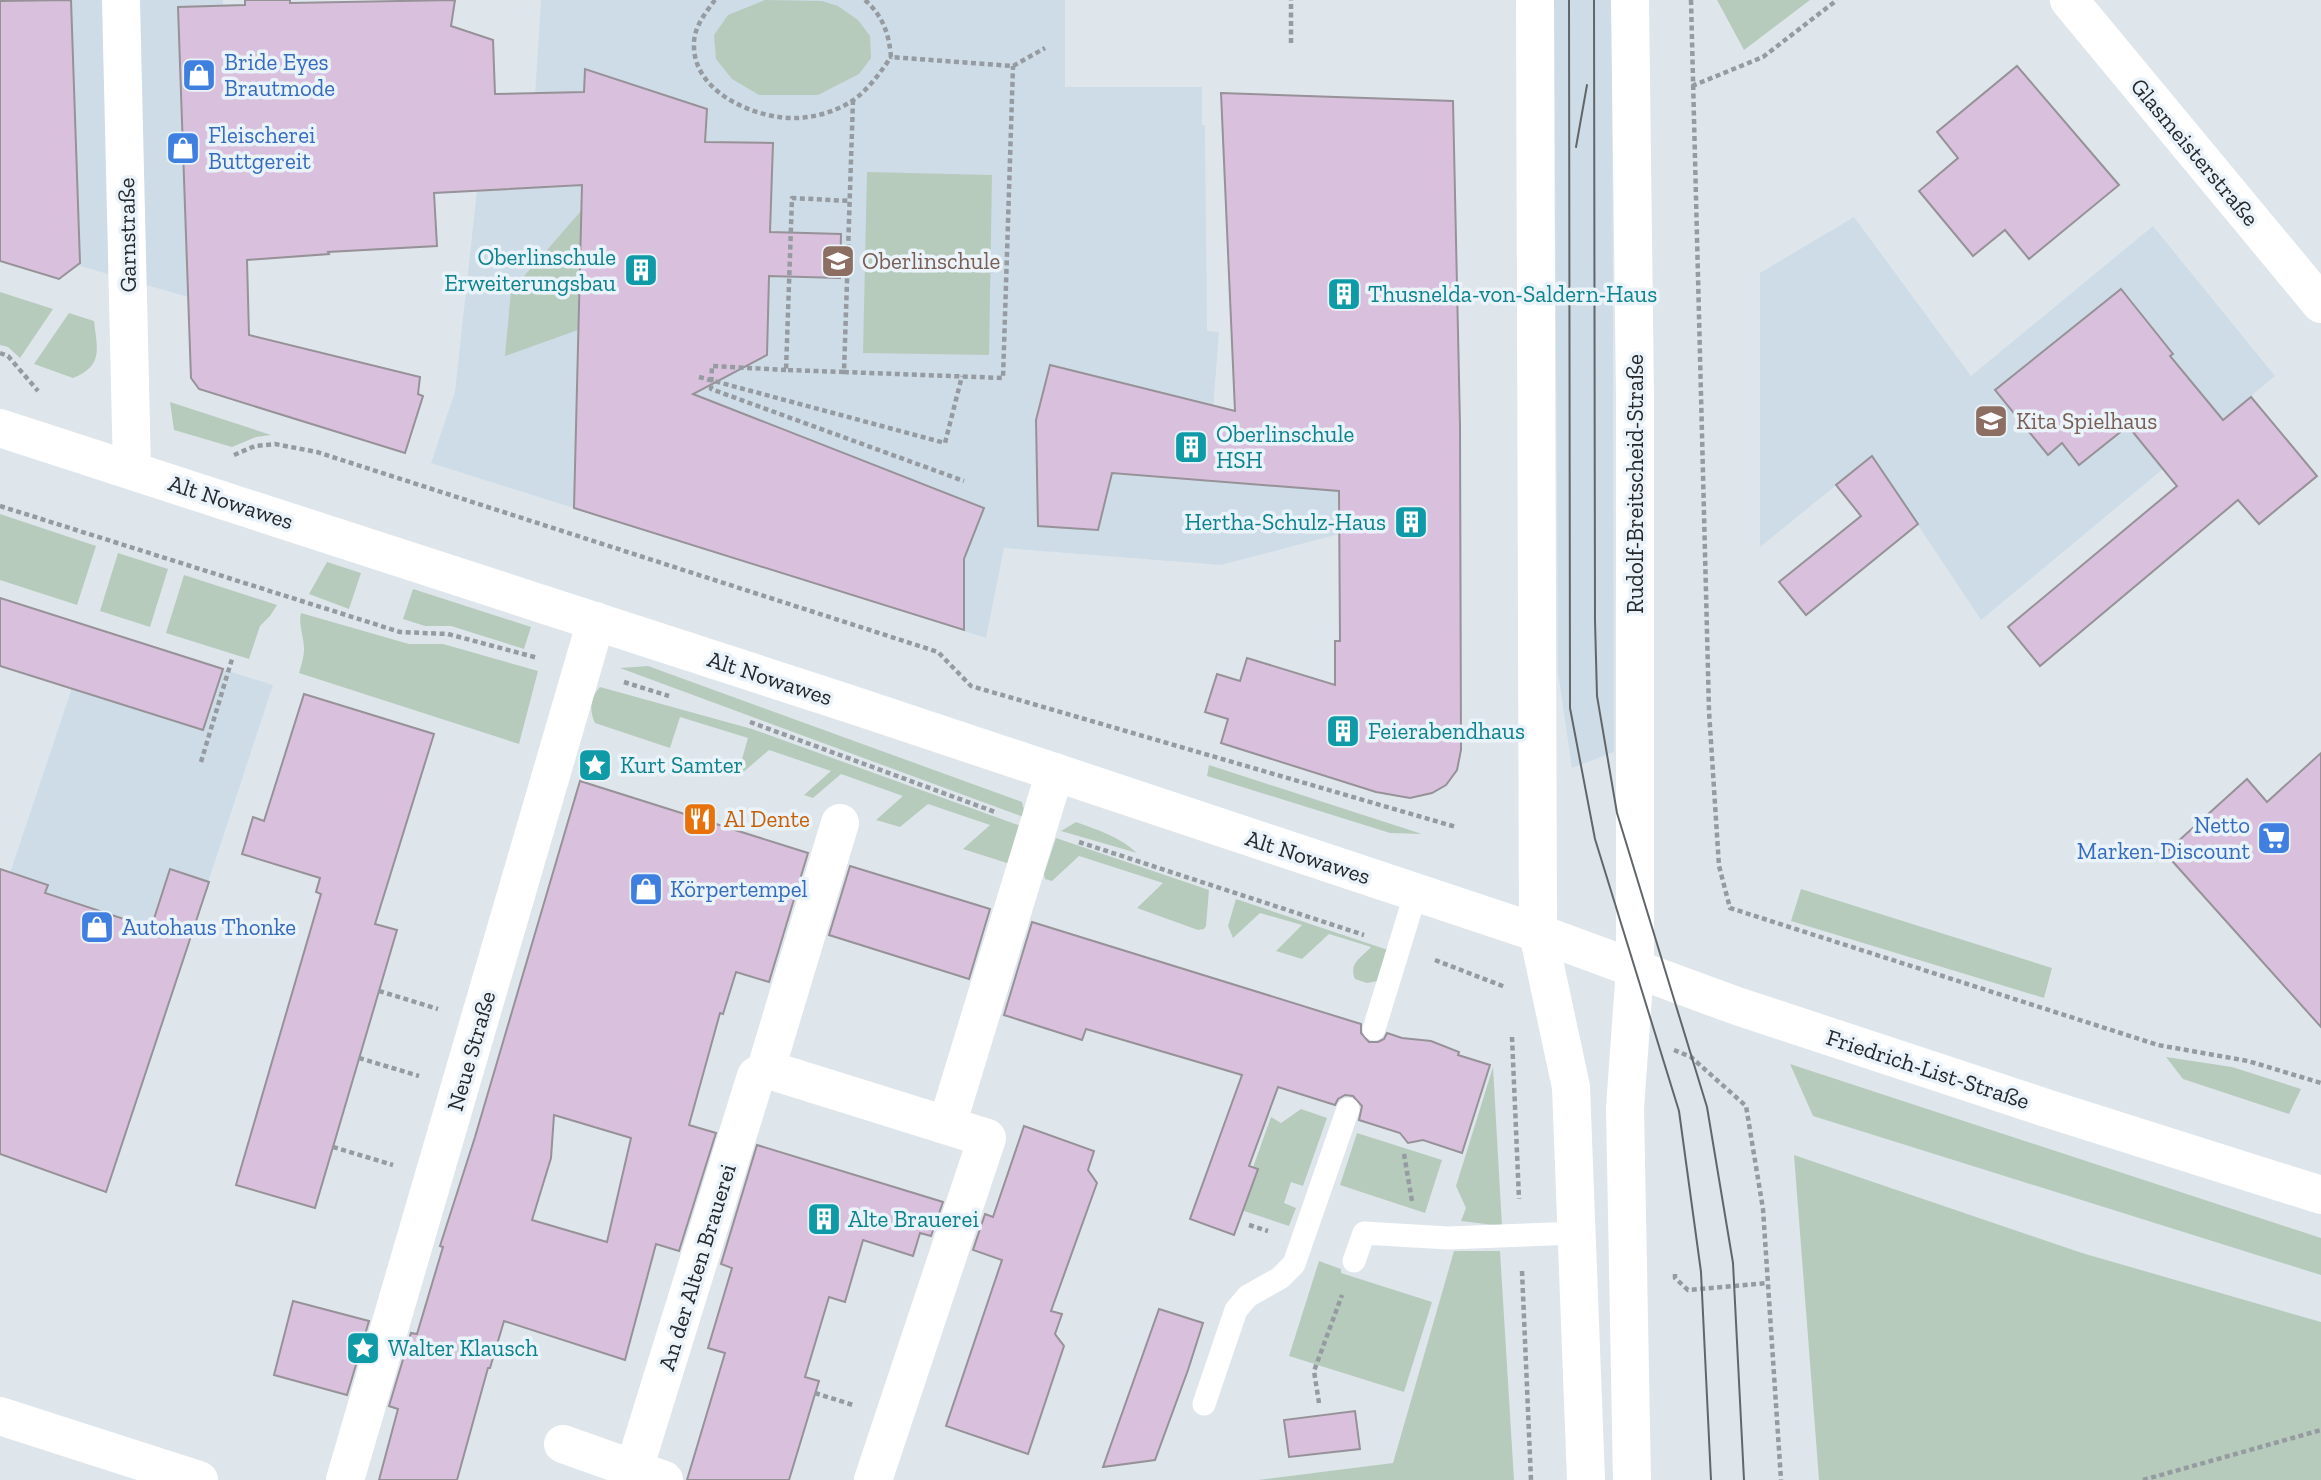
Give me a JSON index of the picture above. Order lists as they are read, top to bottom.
{
  "streets": {
    "main road": [
      "Glasmeisterstraße",
      "Garnstraße",
      "Rudolf-Breitscheid-Straße",
      "Alt Nowawes",
      "Neue Straße",
      "Friedrich-List-Straße",
      "An der Alten Brauerei"
    ]
  },
  "crossings": [
    ["Garnstraße", "Alt Nowawes"],
    ["Rudolf-Breitscheid-Straße", "Friedrich-List-Straße"],
    ["Alt Nowawes", "Neue Straße"],
    ["Alt Nowawes", "Friedrich-List-Straße"]
  ],
  "places": {
    "shop": [
      "Bride Eyes Brautmode",
      "Fleischerei Buttgereit",
      "Körpertempel",
      "Autohaus Thonke"
    ],
    "school or university": ["Oberlinschule", "Kita Spielhaus"],
    "building": [
      "Oberlinschule Erweiterungsbau",
      "Thusnelda-von-Saldern-Haus",
      "Oberlinschule HSH",
      "Hertha-Schulz-Haus",
      "Feierabendhaus",
      "Alte Brauerei"
    ],
    "place": ["Kurt Samter", "Walter Klausch"],
    "restaurant": ["Al Dente"],
    "supermarket": ["Netto Marken-Discount"]
  }
}
